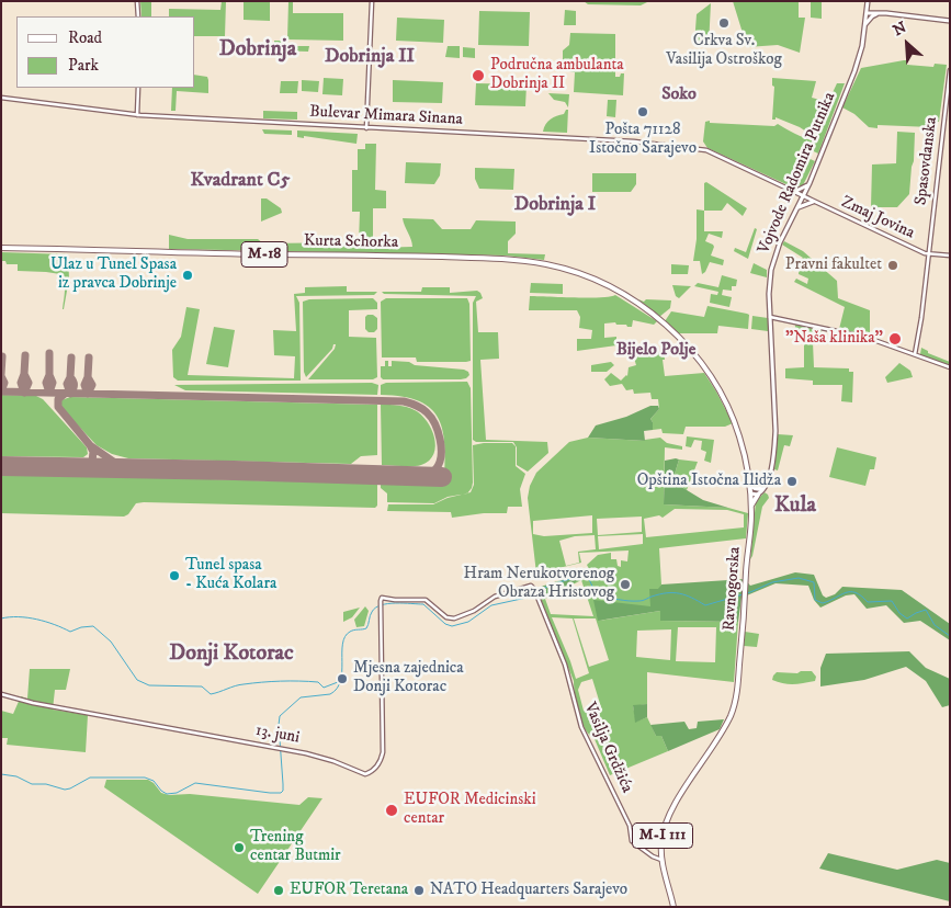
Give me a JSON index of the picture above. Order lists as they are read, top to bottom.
{
  "streets": {
    "main road": [
      "Vojvode Radomira Putnika",
      "Kurta Schorka",
      "M-18",
      "Ravnogorska",
      "M-I 111"
    ],
    "street": [
      "Bulevar Mimara Sinana",
      "Spasovdanska",
      "Zmaj Jovina",
      "13. juni",
      "Vasilja Grdžića"
    ]
  },
  "crossings": [
    ["Bulevar Mimara Sinana", "Vojvode Radomira Putnika"],
    ["Bulevar Mimara Sinana", "Zmaj Jovina"],
    ["Spasovdanska", "Zmaj Jovina"],
    ["Vojvode Radomira Putnika", "Zmaj Jovina"],
    ["Kurta Schorka", "Ravnogorska"],
    ["Ravnogorska", "Vasilja Grdžića"],
    ["13. juni", "Vasilja Grdžića"]
  ],
  "districts": [
    "Dobrinja",
    "Dobrinja II",
    "Soko",
    "Kvadrant C5",
    "Dobrinja I",
    "Bijelo Polje",
    "Kula",
    "Donji Kotorac"
  ],
  "places": [
    "Crkva Sv. Vasilija Ostroškog",
    "Područna ambulanta Dobrinja II",
    "Pošta 71128 Istočno Sarajevo",
    "Pravni fakultet",
    "Ulaz u Tunel Spasa iz pravca Dobrinje",
    "\"Naša klinika\"",
    "Opština Istočna Ilidža",
    "Tunel spasa - Kuća Kolara",
    "Hram Nerukotvorenog Obraza Hristovog",
    "Mjesna zajednica Donji Kotorac",
    "EUFOR Medicinski centar",
    "Trening centar Butmir",
    "EUFOR Teretana",
    "NATO Headquarters Sarajevo"
  ],
  "legend": ["Road", "Park"],
  "north": "top left"
}
